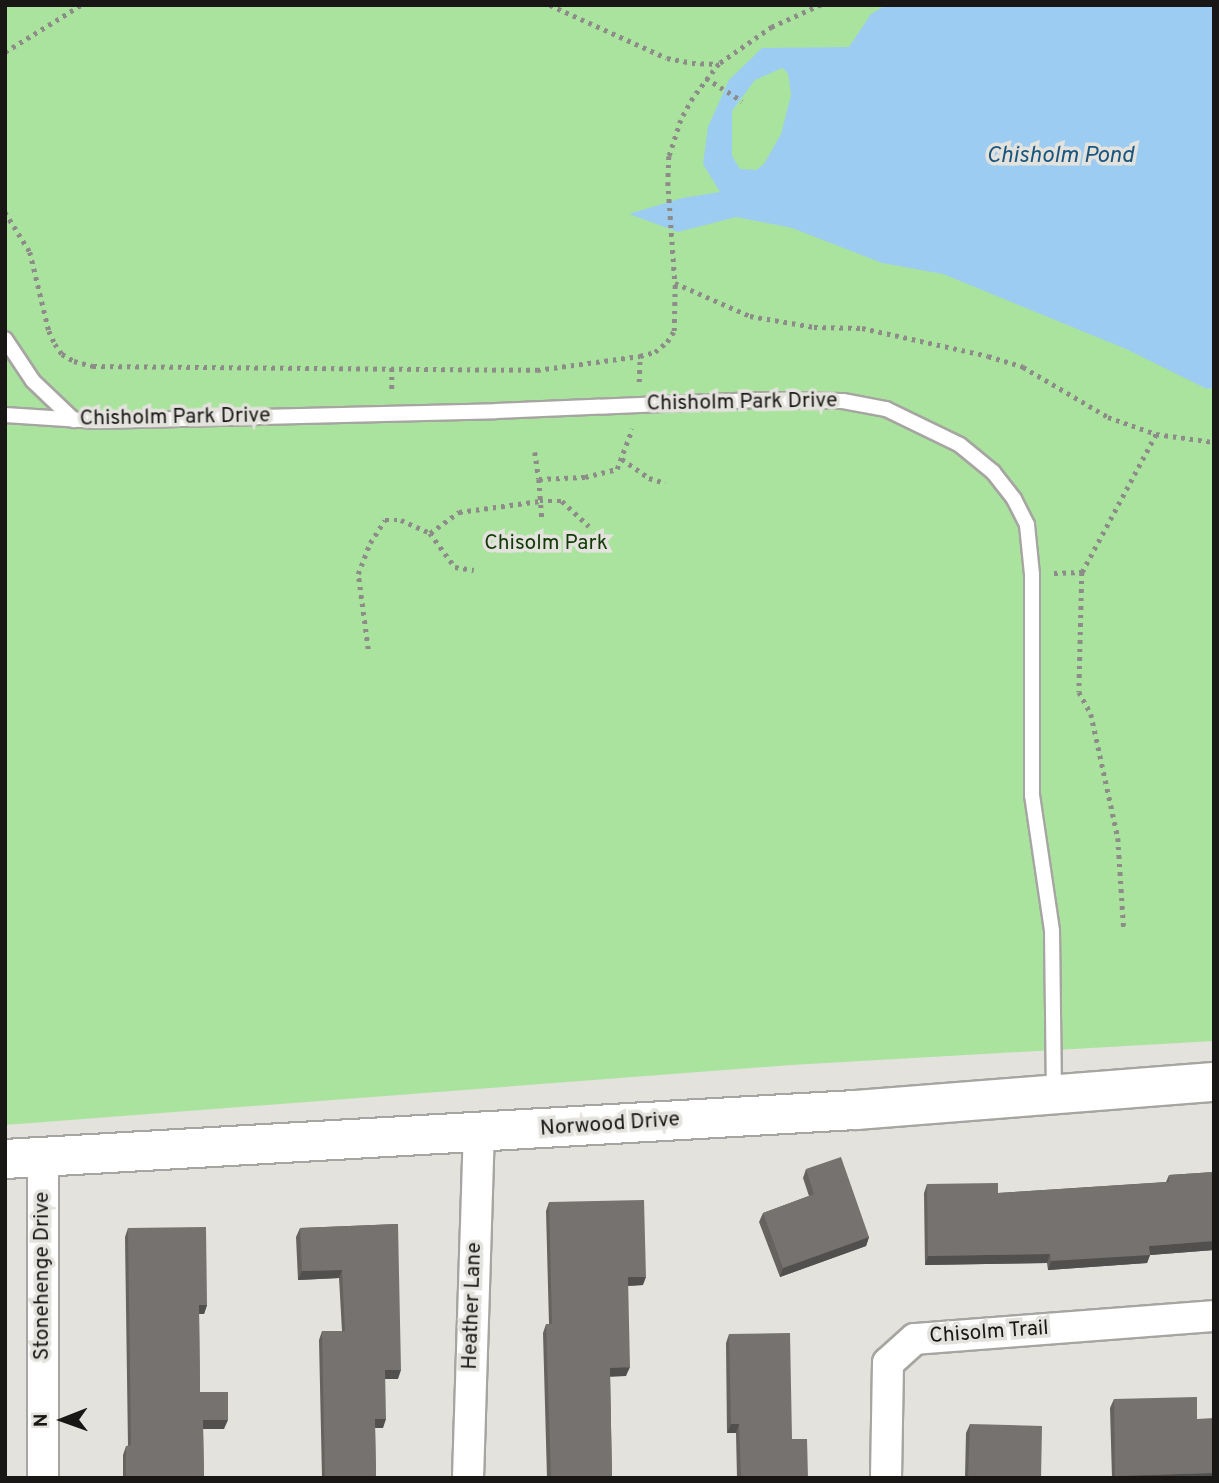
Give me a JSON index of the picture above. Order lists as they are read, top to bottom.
{
  "streets": {
    "main road": ["Norwood Drive"],
    "street": ["Stonehenge Drive", "Heather Lane", "Chisolm Trail"],
    "lane": ["Chisholm Park Drive"]
  },
  "crossings": [
    ["Chisholm Park Drive", "Norwood Drive"],
    ["Norwood Drive", "Stonehenge Drive"],
    ["Norwood Drive", "Heather Lane"]
  ],
  "water": ["Chisholm Pond"],
  "parks": ["Chisolm Park"],
  "north": "left"
}
